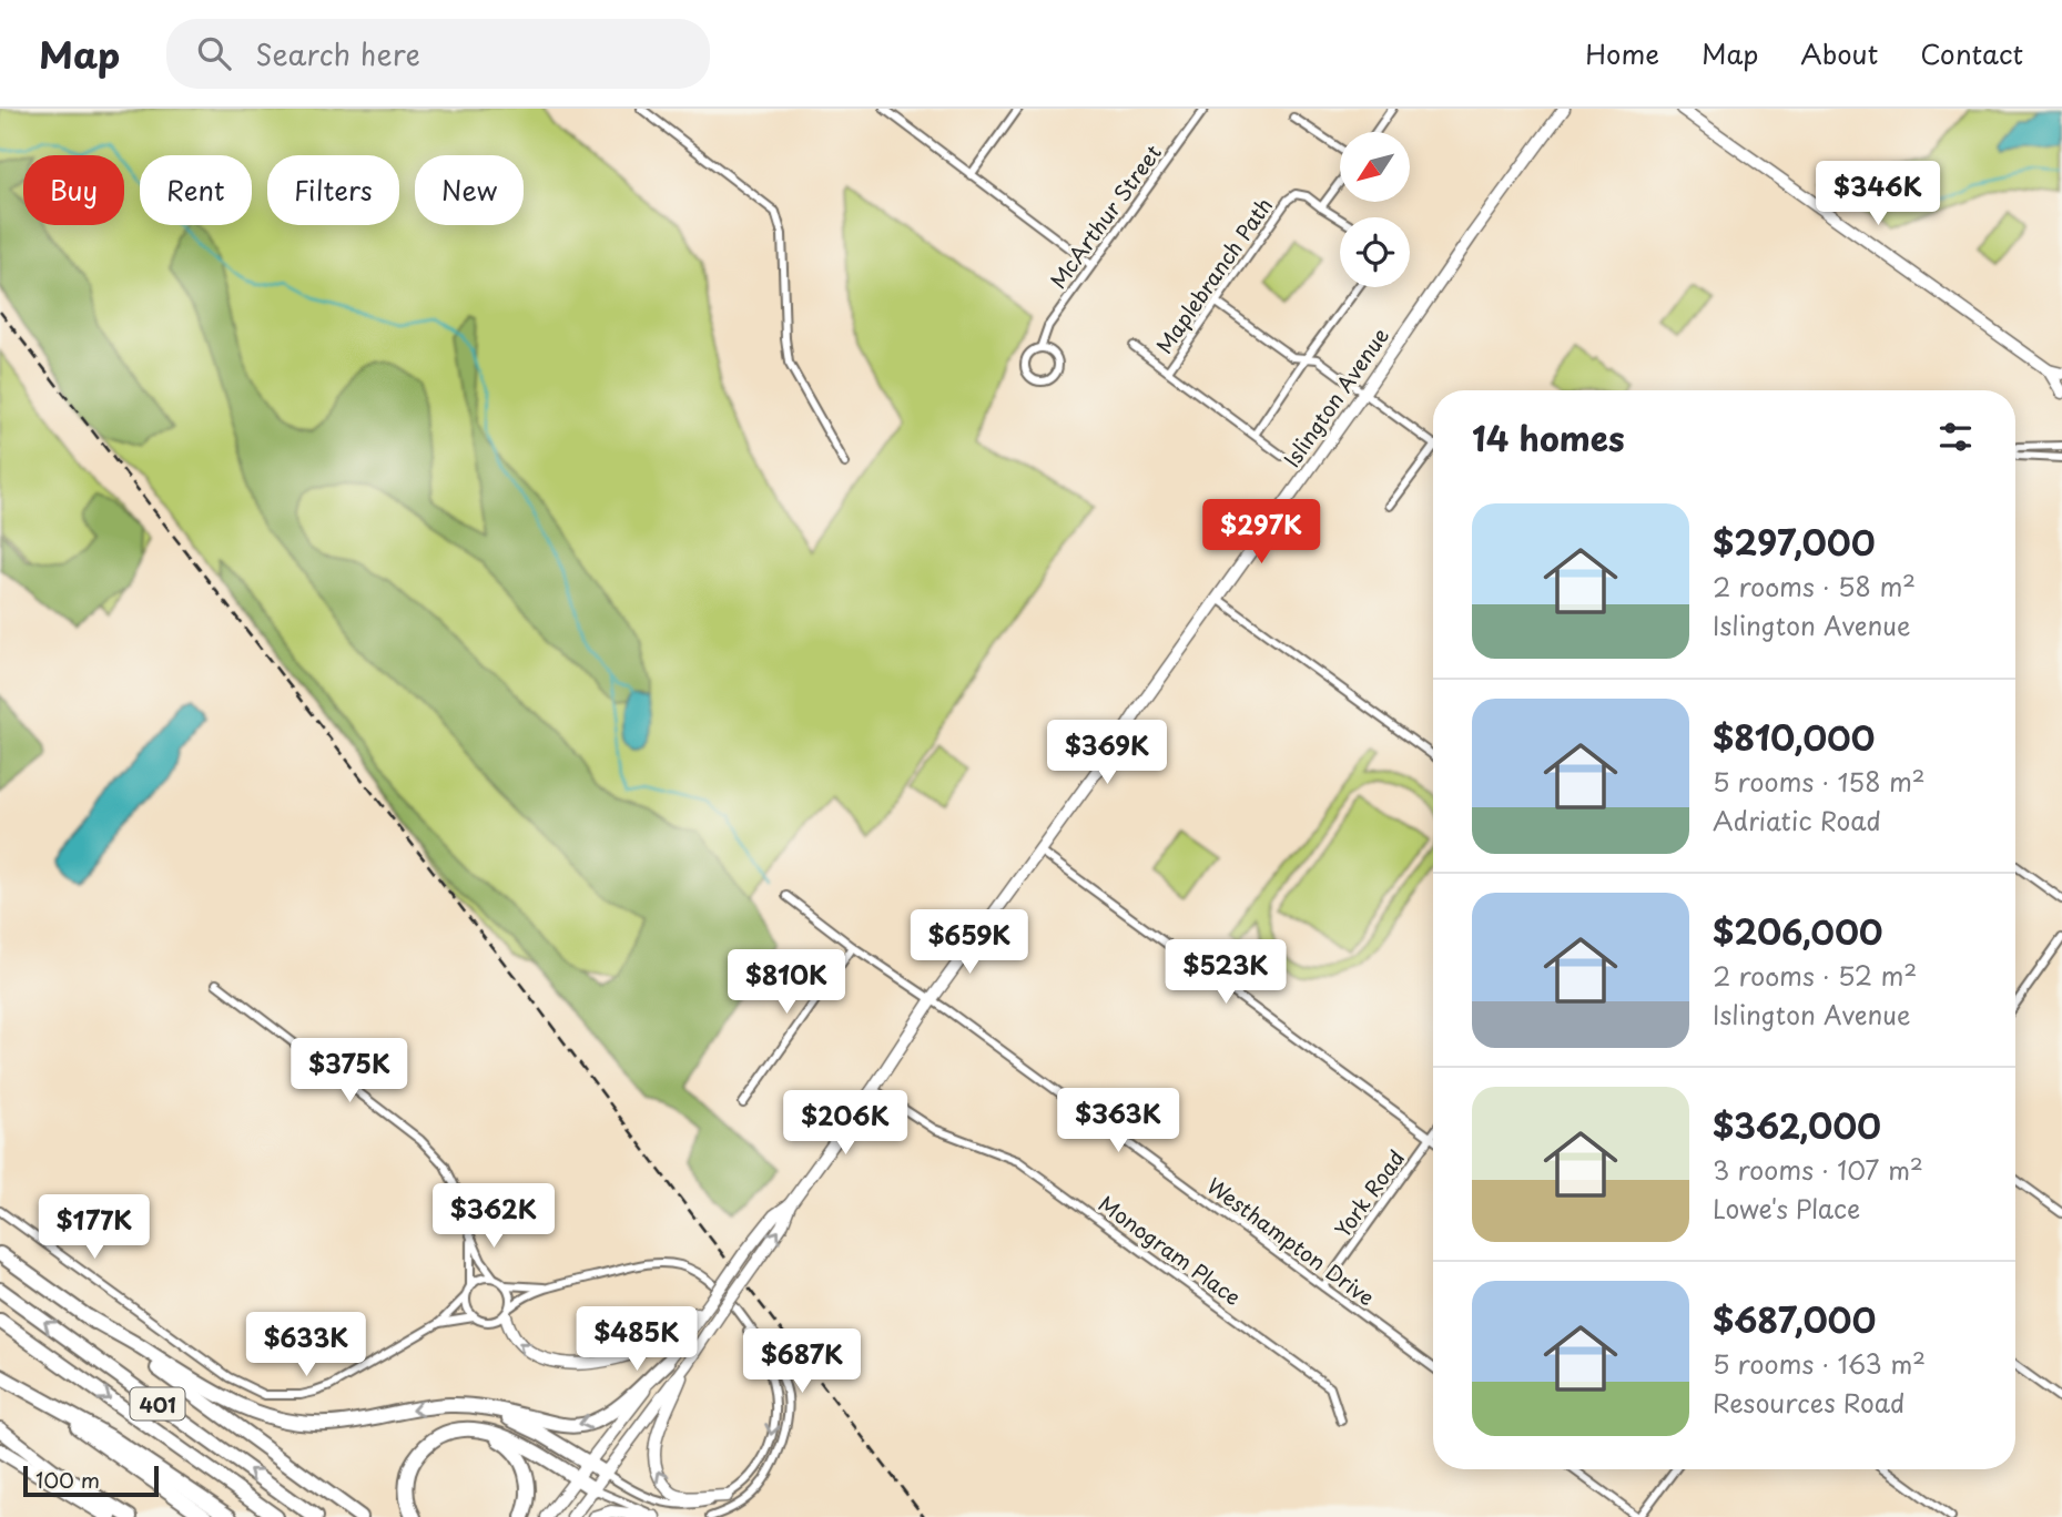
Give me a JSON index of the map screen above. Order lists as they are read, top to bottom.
{
  "streets": {
    "highway": ["401"],
    "main road": ["Islington Avenue"],
    "street": [
      "McArthur Street",
      "Maplebranch Path",
      "York Road",
      "Westhampton Drive",
      "Monogram Place"
    ]
  },
  "crossings": [
    ["Islington Avenue", "Westhampton Drive"],
    ["Islington Avenue", "Monogram Place"],
    ["York Road", "Westhampton Drive"]
  ],
  "scale_bar": "100 m",
  "north": "bottom left",
  "page": {
    "header": "Map",
    "search": "Search here",
    "nav": [
      "Home",
      "Map",
      "About",
      "Contact"
    ],
    "chip": [
      "Buy",
      "Rent",
      "Filters",
      "New"
    ],
    "price": [
      "$346K",
      "$297K",
      "$369K",
      "$659K",
      "$523K",
      "$810K",
      "$375K",
      "$363K",
      "$206K",
      "$362K",
      "$177K",
      "$485K",
      "$633K",
      "$687K"
    ],
    "heading": "14 homes",
    "list": [
      {
        "name": "$297,000",
        "note": "2 rooms · 58 m² · Islington Avenue"
      },
      {
        "name": "$810,000",
        "note": "5 rooms · 158 m² · Adriatic Road"
      },
      {
        "name": "$206,000",
        "note": "2 rooms · 52 m² · Islington Avenue"
      },
      {
        "name": "$362,000",
        "note": "3 rooms · 107 m² · Lowe's Place"
      },
      {
        "name": "$687,000",
        "note": "5 rooms · 163 m² · Resources Road"
      }
    ],
    "scale": "100 m"
  }
}
